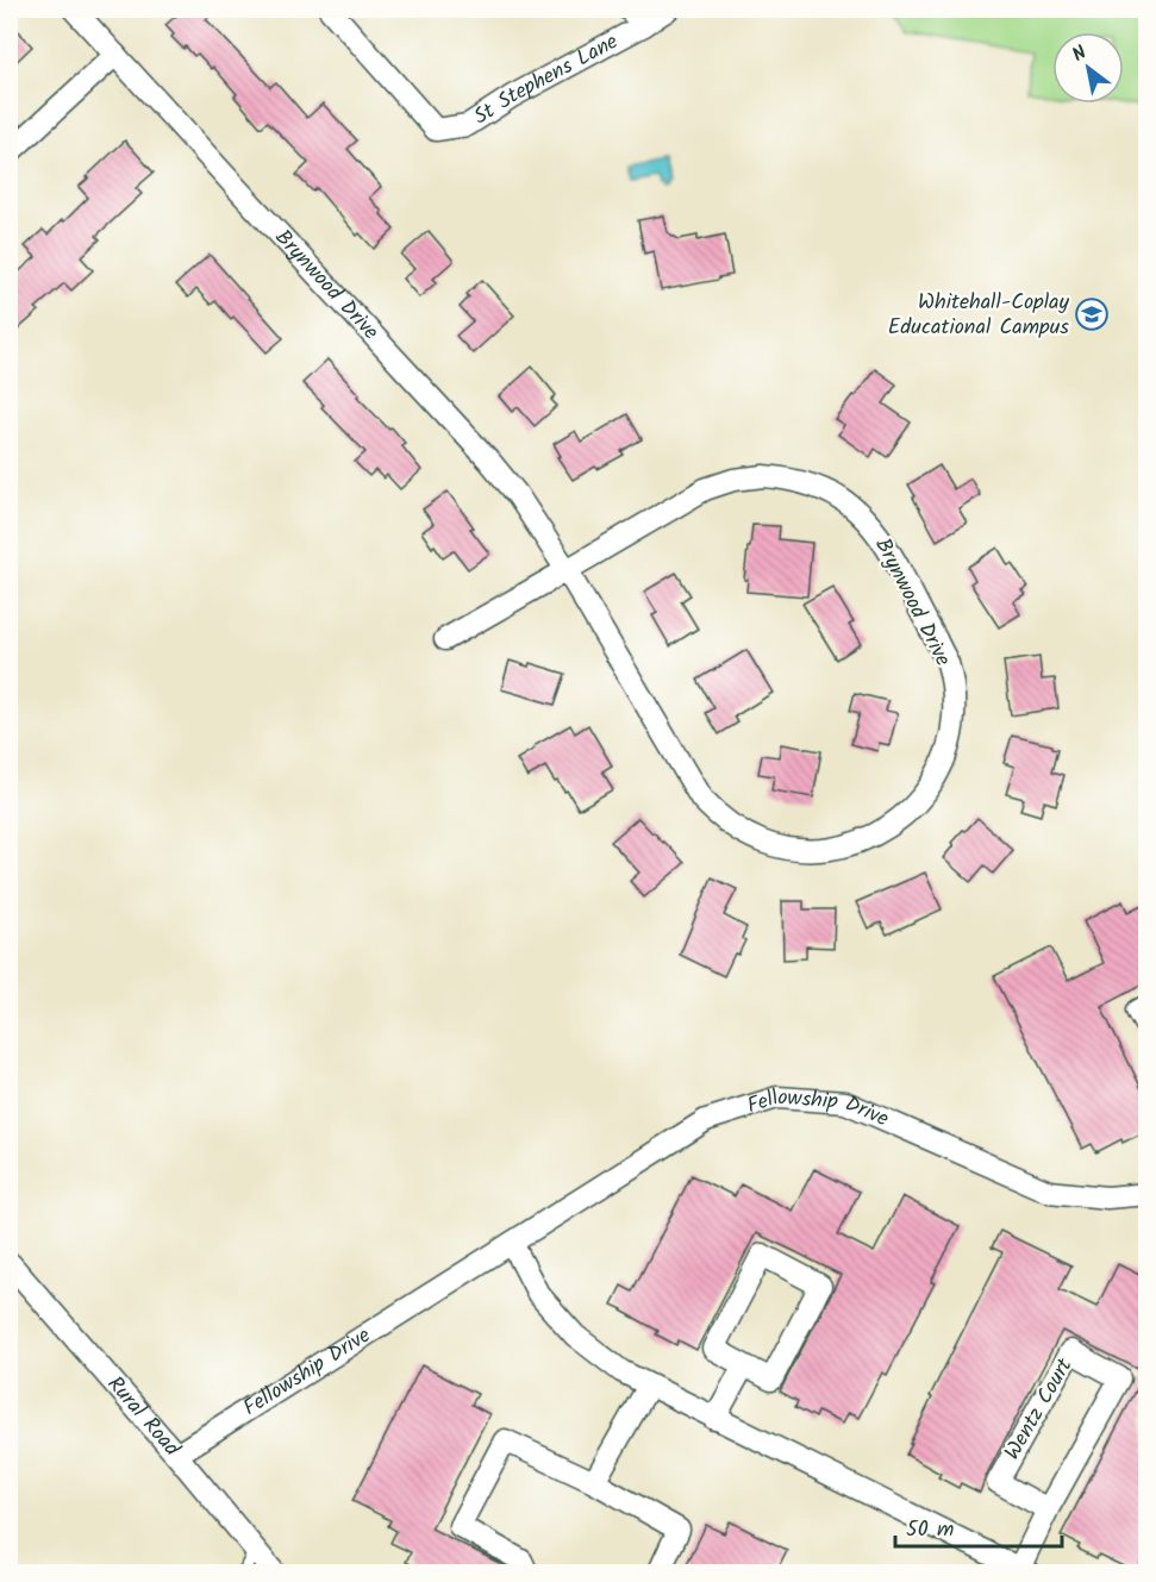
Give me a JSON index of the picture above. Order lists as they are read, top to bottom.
{
  "streets": {
    "street": [
      "St Stephens Lane",
      "Brynwood Drive",
      "Fellowship Drive",
      "Wentz Court",
      "Rural Road"
    ]
  },
  "crossings": [
    ["Fellowship Drive", "Rural Road"]
  ],
  "places": {
    "school or university": ["Whitehall-Coplay Educational Campus"]
  },
  "scale_bar": "50 m",
  "north": "top left"
}
